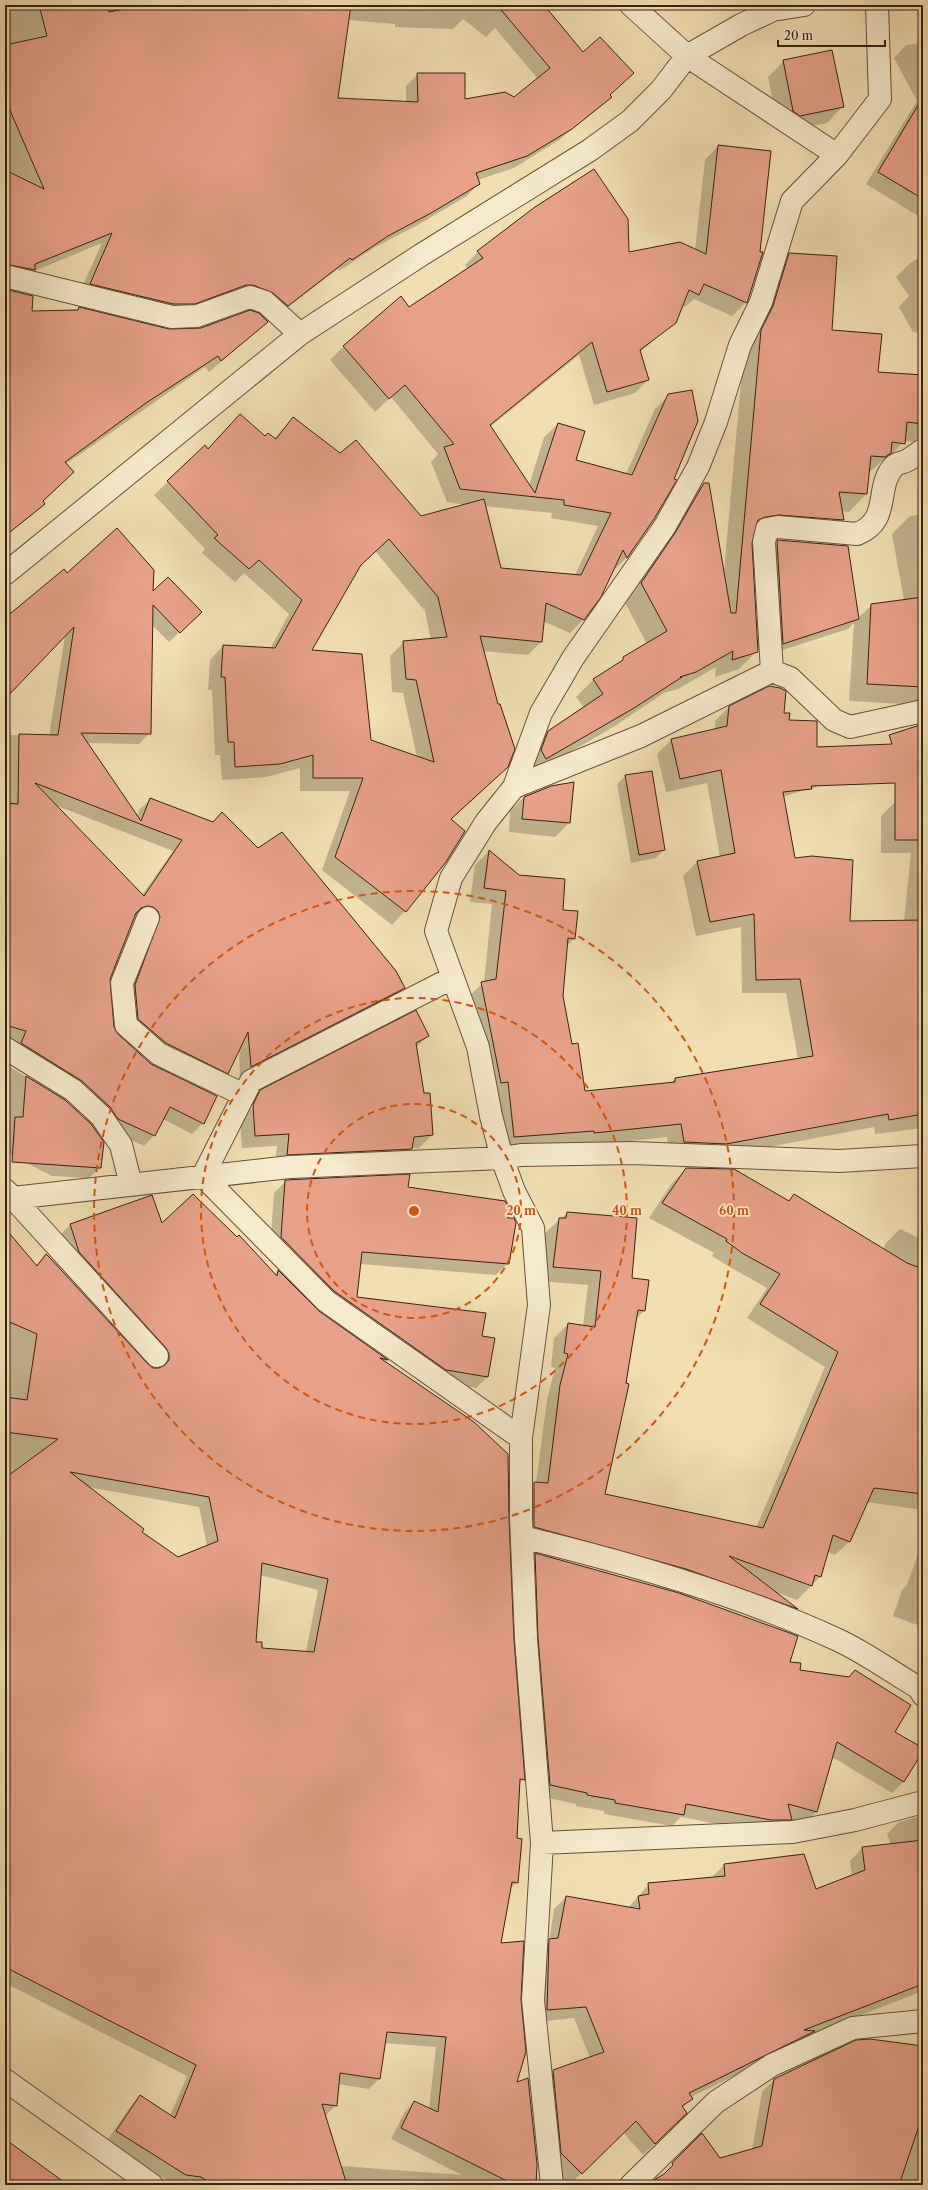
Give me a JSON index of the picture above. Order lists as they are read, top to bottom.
{
  "scale_bar": "20 m",
  "rings": ["20 m", "40 m", "60 m"]
}
